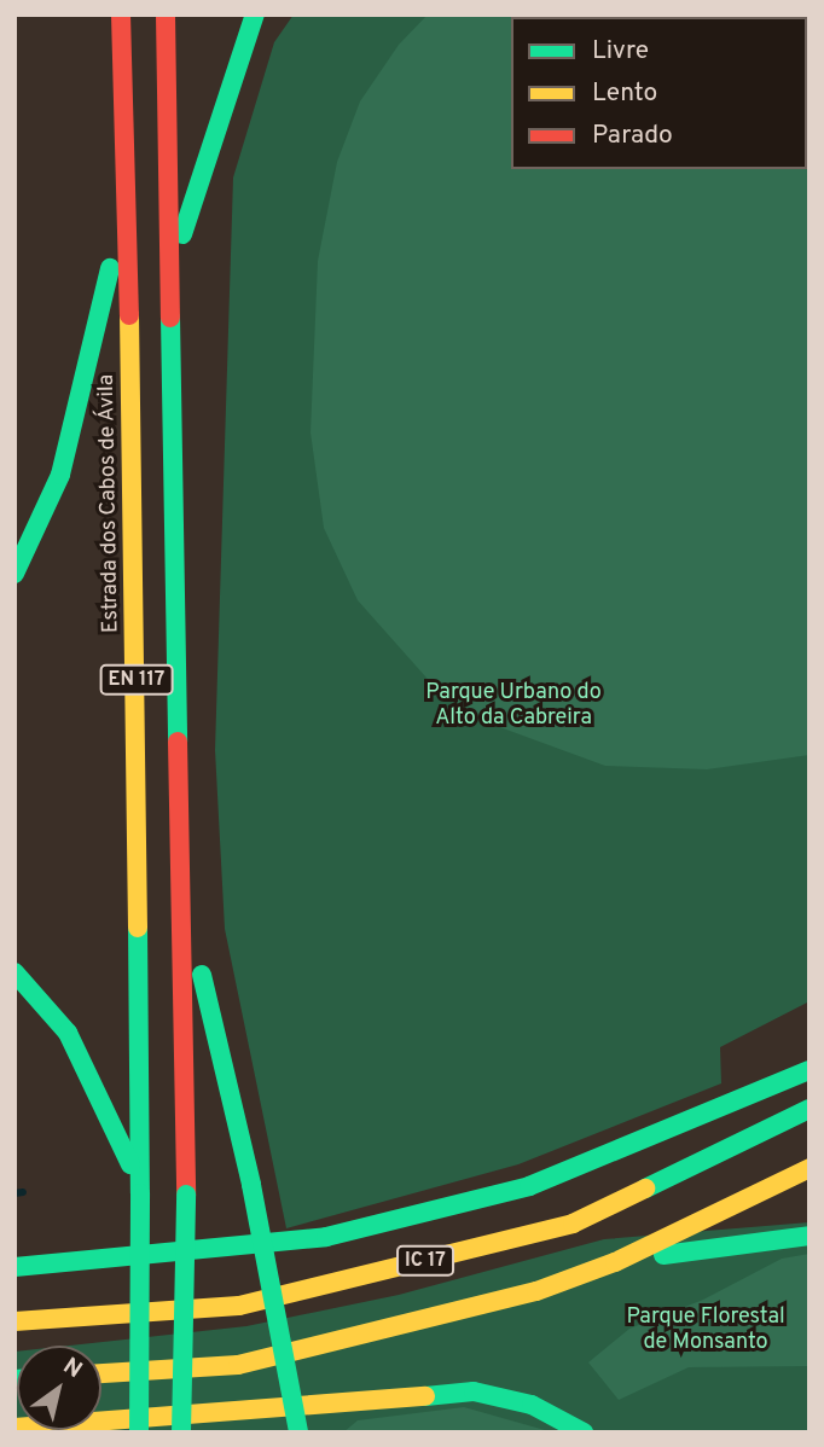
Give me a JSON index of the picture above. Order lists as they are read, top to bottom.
{
  "streets": {
    "highway": ["Estrada dos Cabos de Ávila", "EN 117", "IC 17"]
  },
  "crossings": [
    ["Estrada dos Cabos de Ávila", "EN 117"]
  ],
  "parks": ["Parque Urbano do Alto da Cabreira", "Parque Florestal de Monsanto"],
  "legend": ["Livre", "Lento", "Parado"],
  "north": "top right"
}
